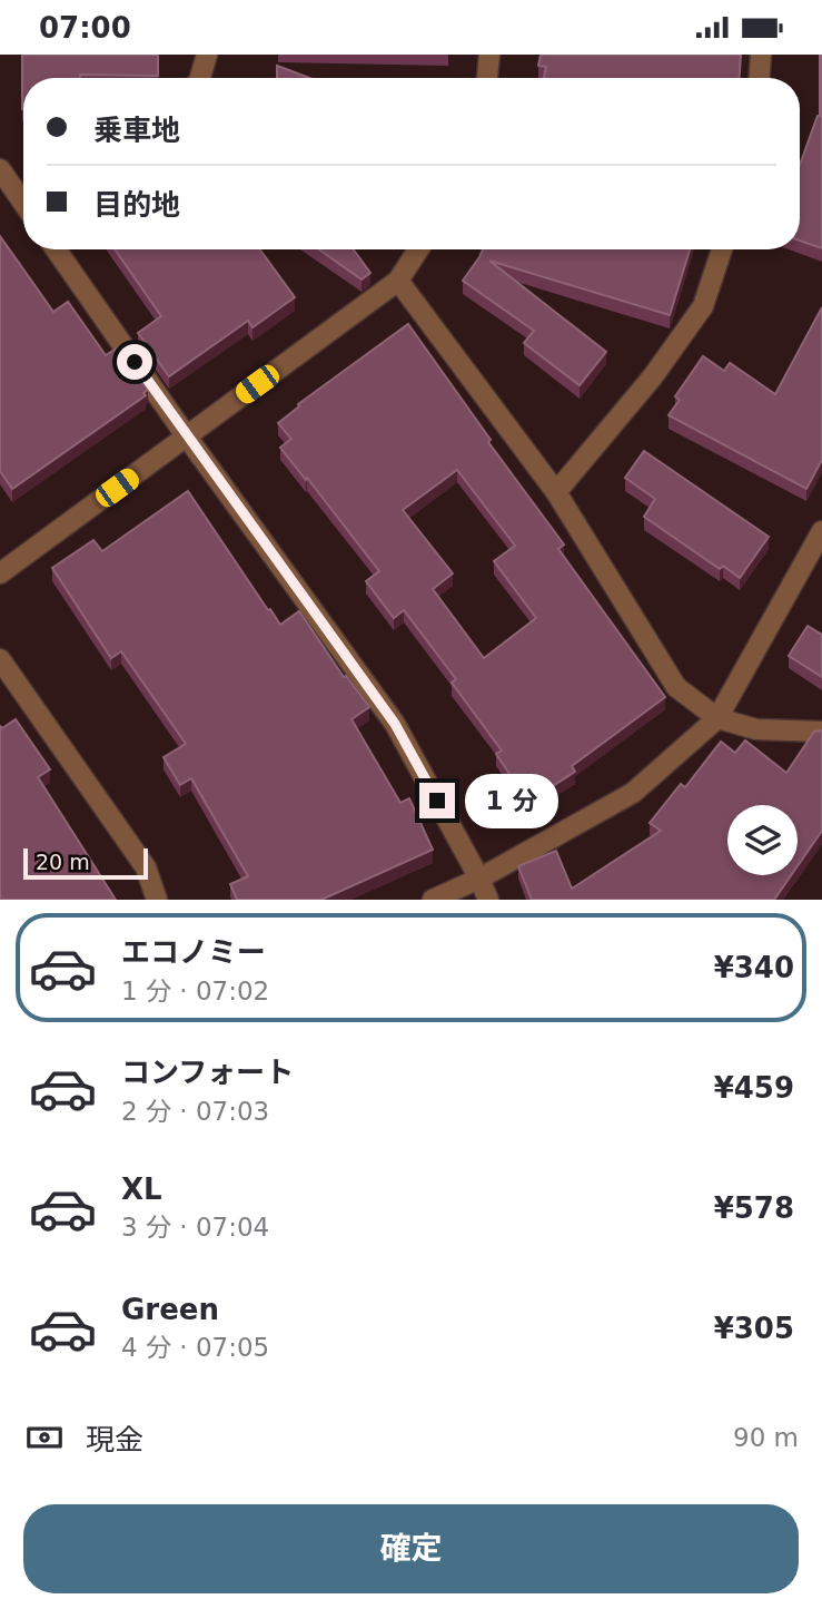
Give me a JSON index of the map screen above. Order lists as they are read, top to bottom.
{
  "scale_bar": "20 m",
  "page": {
    "status": "07:00",
    "banner": ["乗車地", "目的地"],
    "bubble": "1 分",
    "scale": "20 m",
    "list": [
      {
        "name": "エコノミー",
        "note": "1 分 · 07:02",
        "value": "¥340"
      },
      {
        "name": "コンフォート",
        "note": "2 分 · 07:03",
        "value": "¥459"
      },
      {
        "name": "XL",
        "note": "3 分 · 07:04",
        "value": "¥578"
      },
      {
        "name": "Green",
        "note": "4 分 · 07:05",
        "value": "¥305"
      }
    ],
    "pay": ["現金", "90 m"],
    "buttons": "確定"
  }
}
